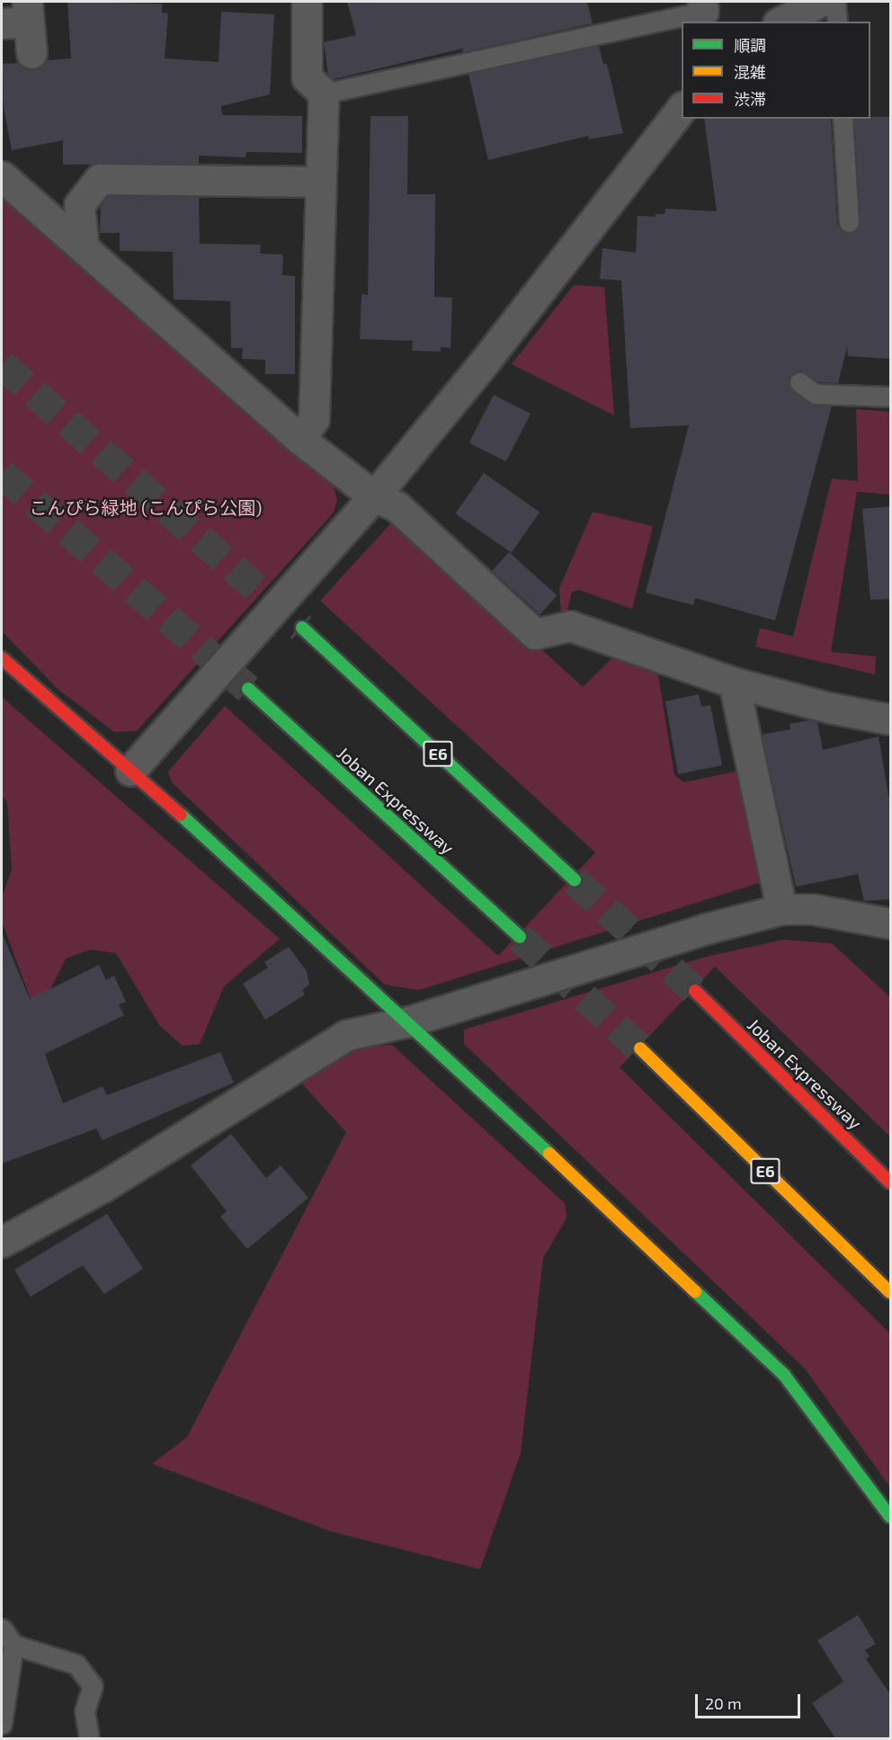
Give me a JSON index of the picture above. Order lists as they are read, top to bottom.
{
  "streets": {
    "main road": ["E6", "Joban Expressway"]
  },
  "parks": ["こんぴら緑地 (こんぴら公園)"],
  "legend": ["順調", "混雑", "渋滞"],
  "scale_bar": "20 m"
}
